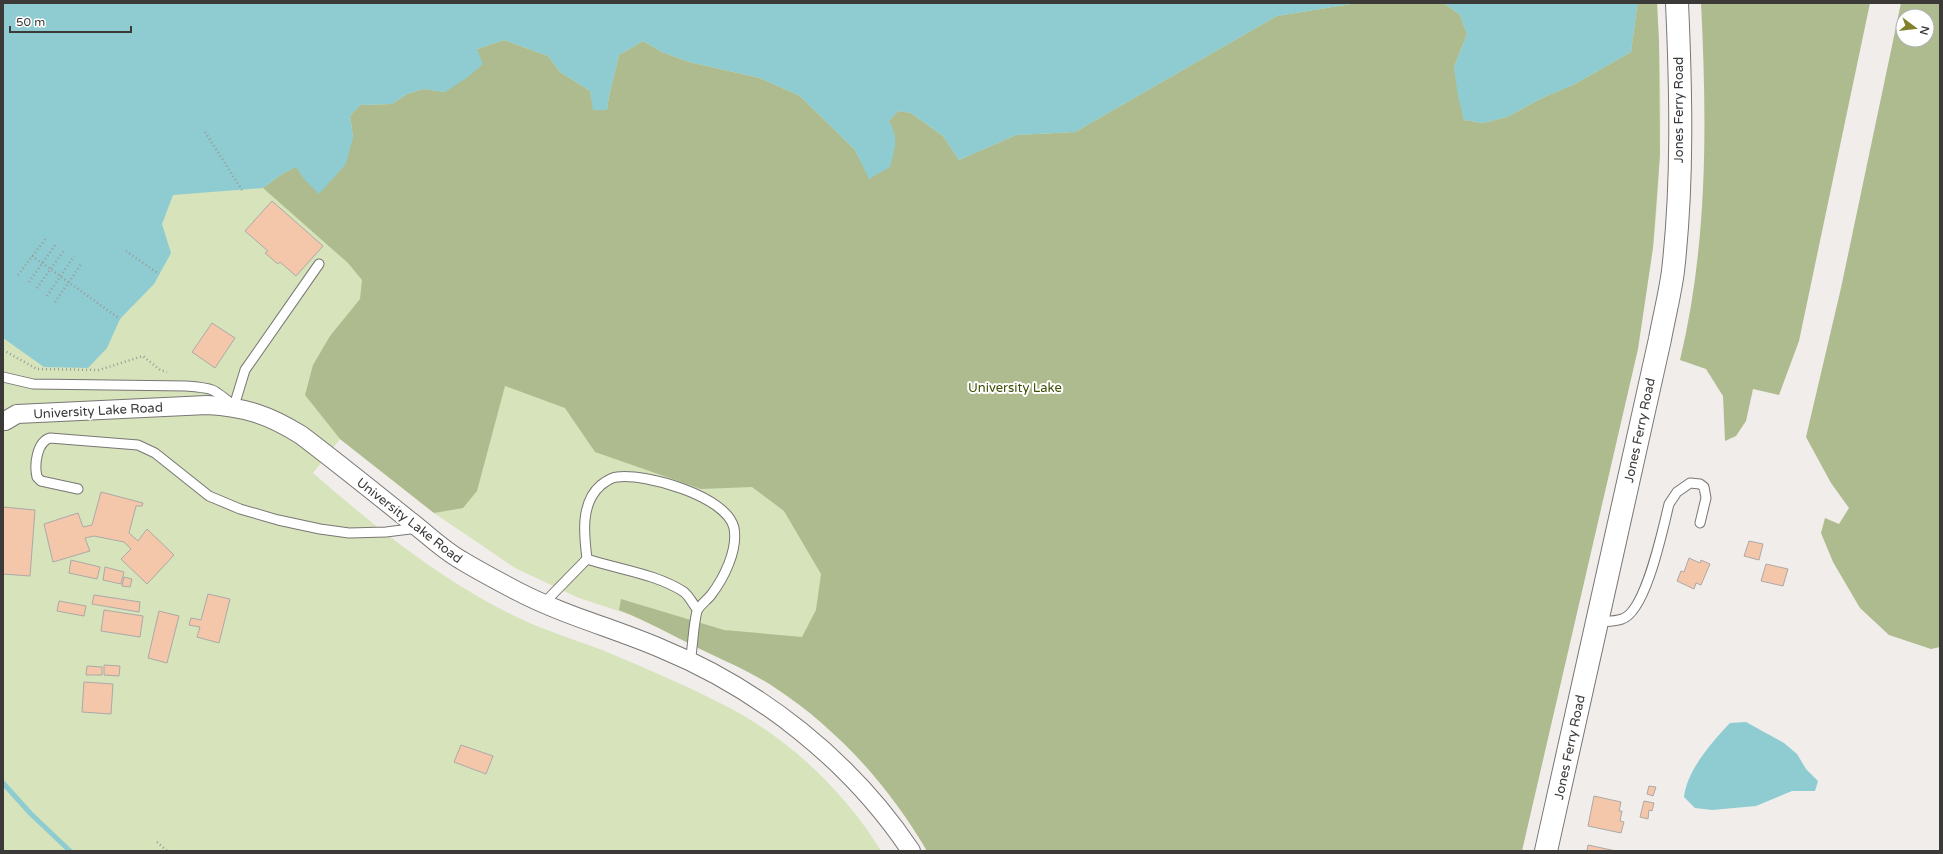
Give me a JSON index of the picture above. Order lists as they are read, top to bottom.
{
  "streets": {
    "street": ["Jones Ferry Road", "University Lake Road"]
  },
  "parks": ["University Lake"],
  "scale_bar": "50 m",
  "north": "right"
}
